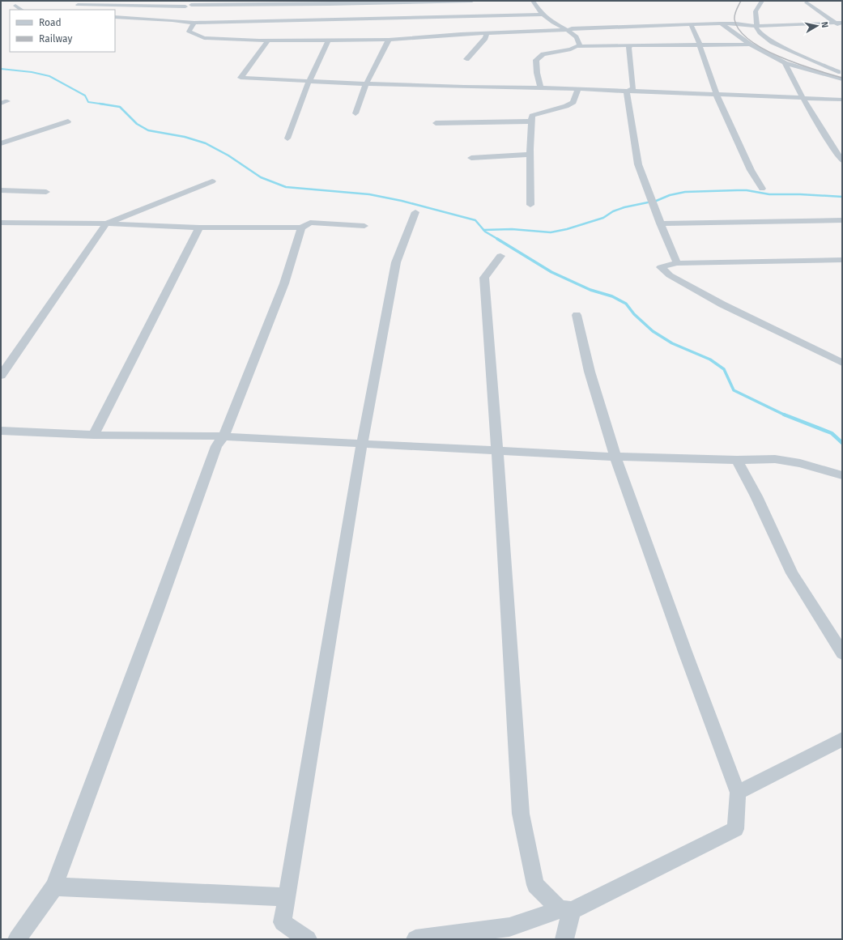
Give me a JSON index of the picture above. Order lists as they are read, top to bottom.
{
  "legend": ["Road", "Railway"],
  "north": "right"
}
